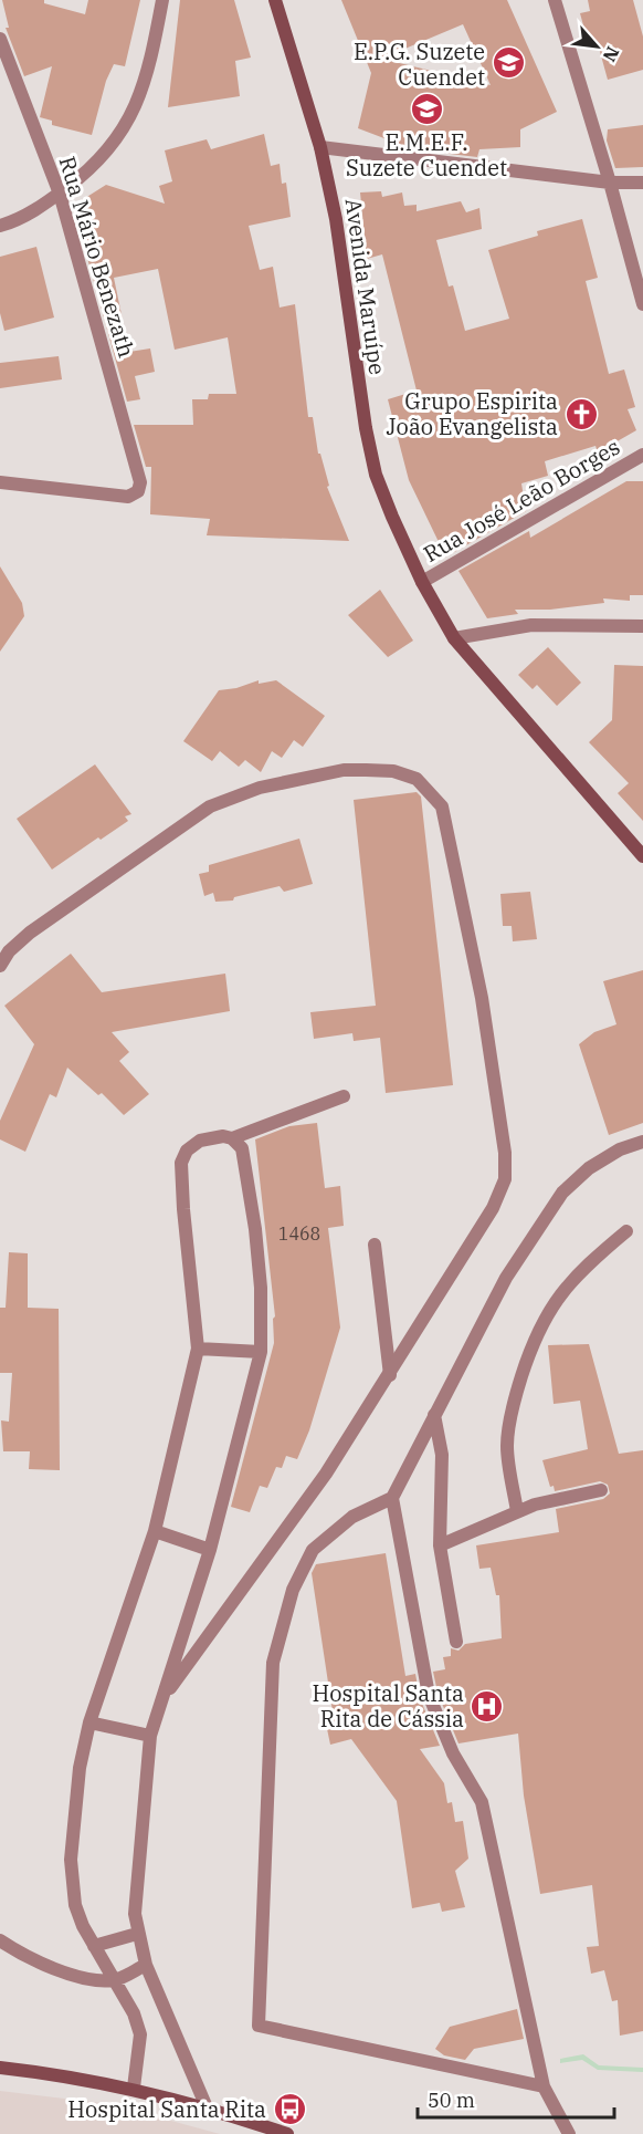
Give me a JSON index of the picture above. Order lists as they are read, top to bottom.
{
  "streets": {
    "main road": ["Avenida Maruípe"],
    "street": ["Rua Mário Benezath", "Rua José Leão Borges"]
  },
  "crossings": [
    ["Avenida Maruípe", "Rua José Leão Borges"]
  ],
  "places": {
    "school or university": ["E.P.G. Suzete Cuendet", "E.M.E.F. Suzete Cuendet"],
    "church": ["Grupo Espirita João Evangelista"],
    "hospital": ["Hospital Santa Rita de Cássia"],
    "bus stop": ["Hospital Santa Rita"]
  },
  "house_numbers": ["1468"],
  "scale_bar": "50 m",
  "north": "bottom right"
}
